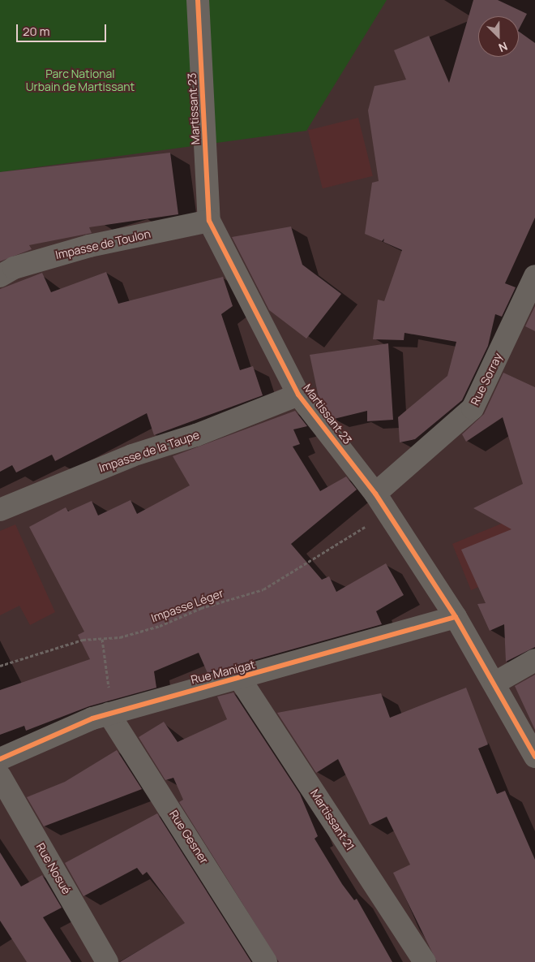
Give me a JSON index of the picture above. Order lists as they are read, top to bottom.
{
  "streets": {
    "street": [
      "Martissant 23",
      "Impasse de Toulon",
      "Rue Sorray",
      "Impasse de la Taupe",
      "Rue Manigat",
      "Martissant 21",
      "Rue Gesner",
      "Rue Nosué"
    ],
    "path": ["Impasse Léger"]
  },
  "crossings": [
    ["Martissant 23", "Impasse de Toulon"],
    ["Martissant 23", "Rue Sorray"],
    ["Martissant 23", "Impasse de la Taupe"],
    ["Martissant 23", "Impasse Léger"],
    ["Martissant 23", "Rue Manigat"],
    ["Rue Manigat", "Martissant 21"],
    ["Rue Manigat", "Rue Gesner"]
  ],
  "parks": ["Parc National Urbain de Martissant"],
  "scale_bar": "20 m",
  "north": "bottom right"
}
